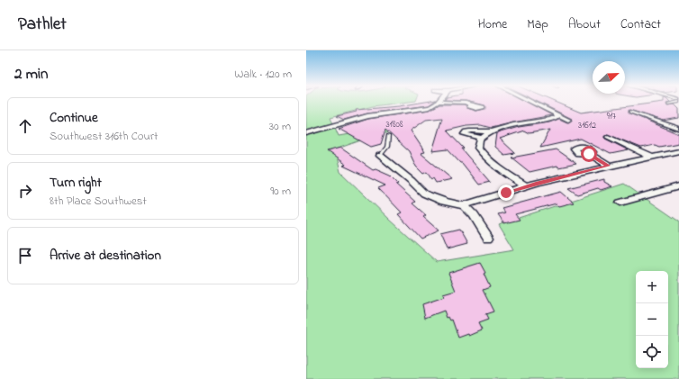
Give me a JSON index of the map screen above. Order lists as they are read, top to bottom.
{
  "house_numbers": ["917", "31808", "31612"],
  "north": "top right",
  "page": {
    "header": "Pathlet",
    "nav": [
      "Home",
      "Map",
      "About",
      "Contact"
    ],
    "heading": ["2 min", "Walk · 120 m"],
    "list": [
      ["Continue", "Southwest 316th Court", "30 m"],
      ["Turn right", "8th Place Southwest", "90 m"],
      "Arrive at destination"
    ],
    "map_buttons": ["+", "−"]
  }
}
